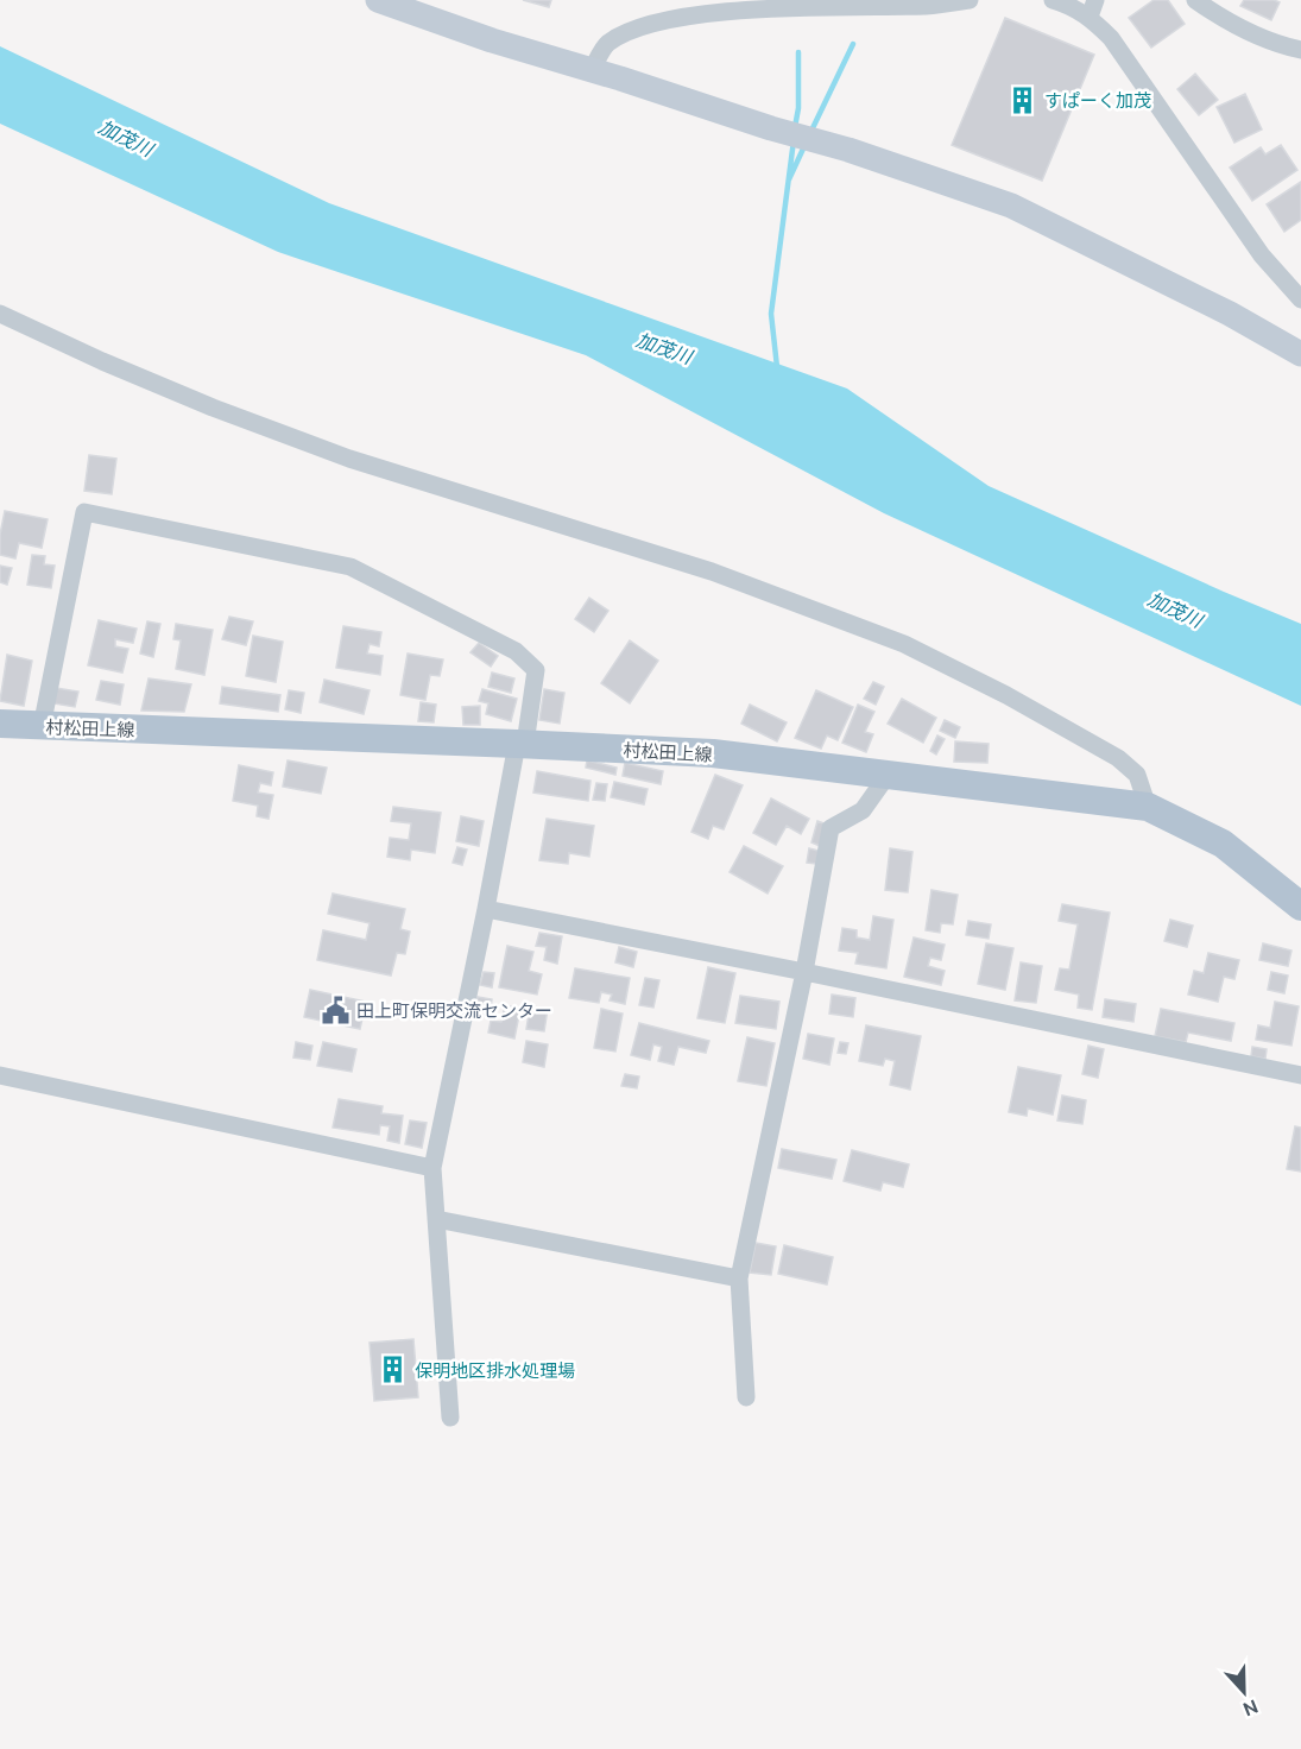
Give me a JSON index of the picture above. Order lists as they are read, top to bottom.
{
  "streets": {
    "main road": ["村松田上線"]
  },
  "water": ["加茂川"],
  "places": {
    "building": ["すぱーく加茂", "保明地区排水処理場"],
    "public building": ["田上町保明交流センター"]
  },
  "north": "bottom"
}
